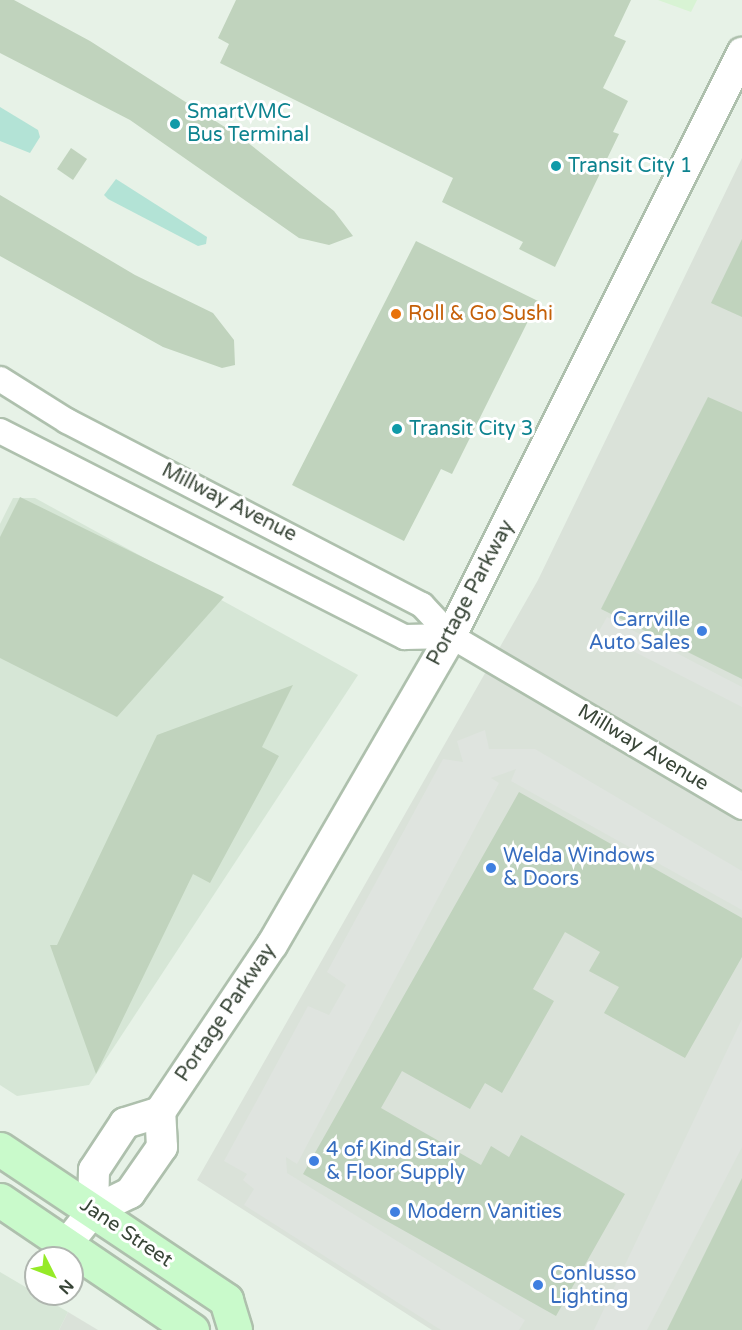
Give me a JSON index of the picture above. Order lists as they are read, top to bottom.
{
  "streets": {
    "main road": ["Jane Street"],
    "street": ["Millway Avenue", "Portage Parkway"]
  },
  "crossings": [
    ["Millway Avenue", "Portage Parkway"]
  ],
  "places": [
    "SmartVMC Bus Terminal",
    "Transit City 1",
    "Roll & Go Sushi",
    "Transit City 3",
    "Carrville Auto Sales",
    "Welda Windows & Doors",
    "4 of Kind Stair & Floor Supply",
    "Modern Vanities",
    "Conlusso Lighting"
  ],
  "north": "bottom right"
}
